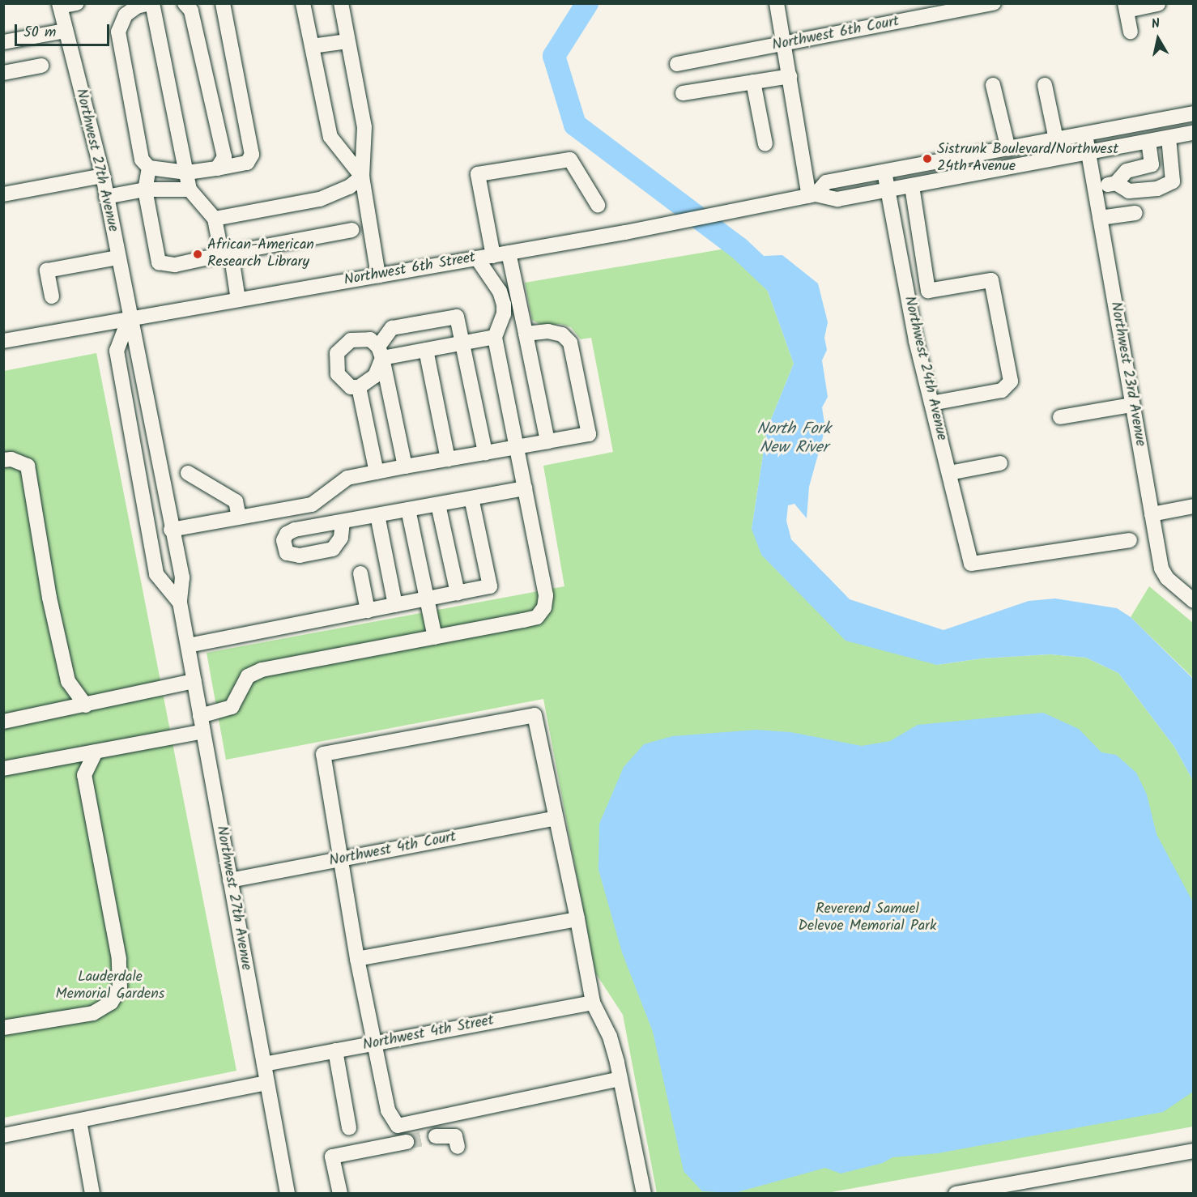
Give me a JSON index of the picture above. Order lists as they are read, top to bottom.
{
  "streets": {
    "street": [
      "Northwest 6th Court",
      "Northwest 27th Avenue",
      "Northwest 6th Street",
      "Northwest 24th Avenue",
      "Northwest 23rd Avenue",
      "Northwest 4th Court",
      "Northwest 4th Street"
    ]
  },
  "crossings": [
    ["Northwest 27th Avenue", "Northwest 6th Street"],
    ["Northwest 27th Avenue", "Northwest 4th Court"],
    ["Northwest 27th Avenue", "Northwest 4th Street"],
    ["Northwest 6th Street", "Northwest 24th Avenue"],
    ["Northwest 6th Street", "Northwest 23rd Avenue"]
  ],
  "water": ["North Fork New River"],
  "parks": ["Reverend Samuel Delevoe Memorial Park", "Lauderdale Memorial Gardens"],
  "places": ["Sistrunk Boulevard/Northwest 24th Avenue", "African-American Research Library"],
  "scale_bar": "50 m",
  "north": "top"
}
